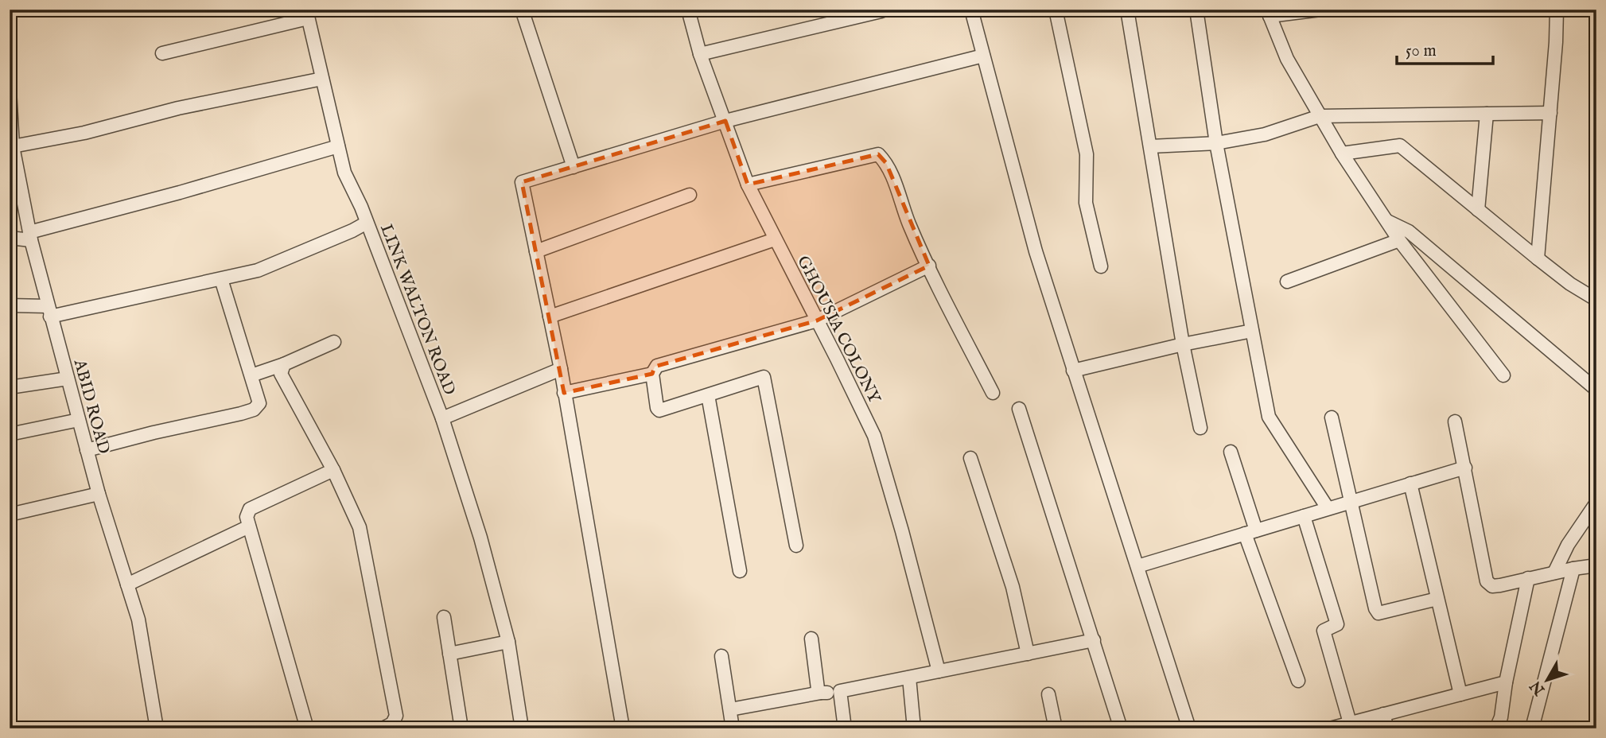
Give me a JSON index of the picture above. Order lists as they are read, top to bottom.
{
  "streets": {
    "street": ["LINK WALTON ROAD", "GHOUSIA COLONY", "ABID ROAD"]
  },
  "crossings": [
    ["LINK WALTON ROAD", "ABID ROAD"]
  ],
  "scale_bar": "50 m",
  "north": "bottom left"
}
